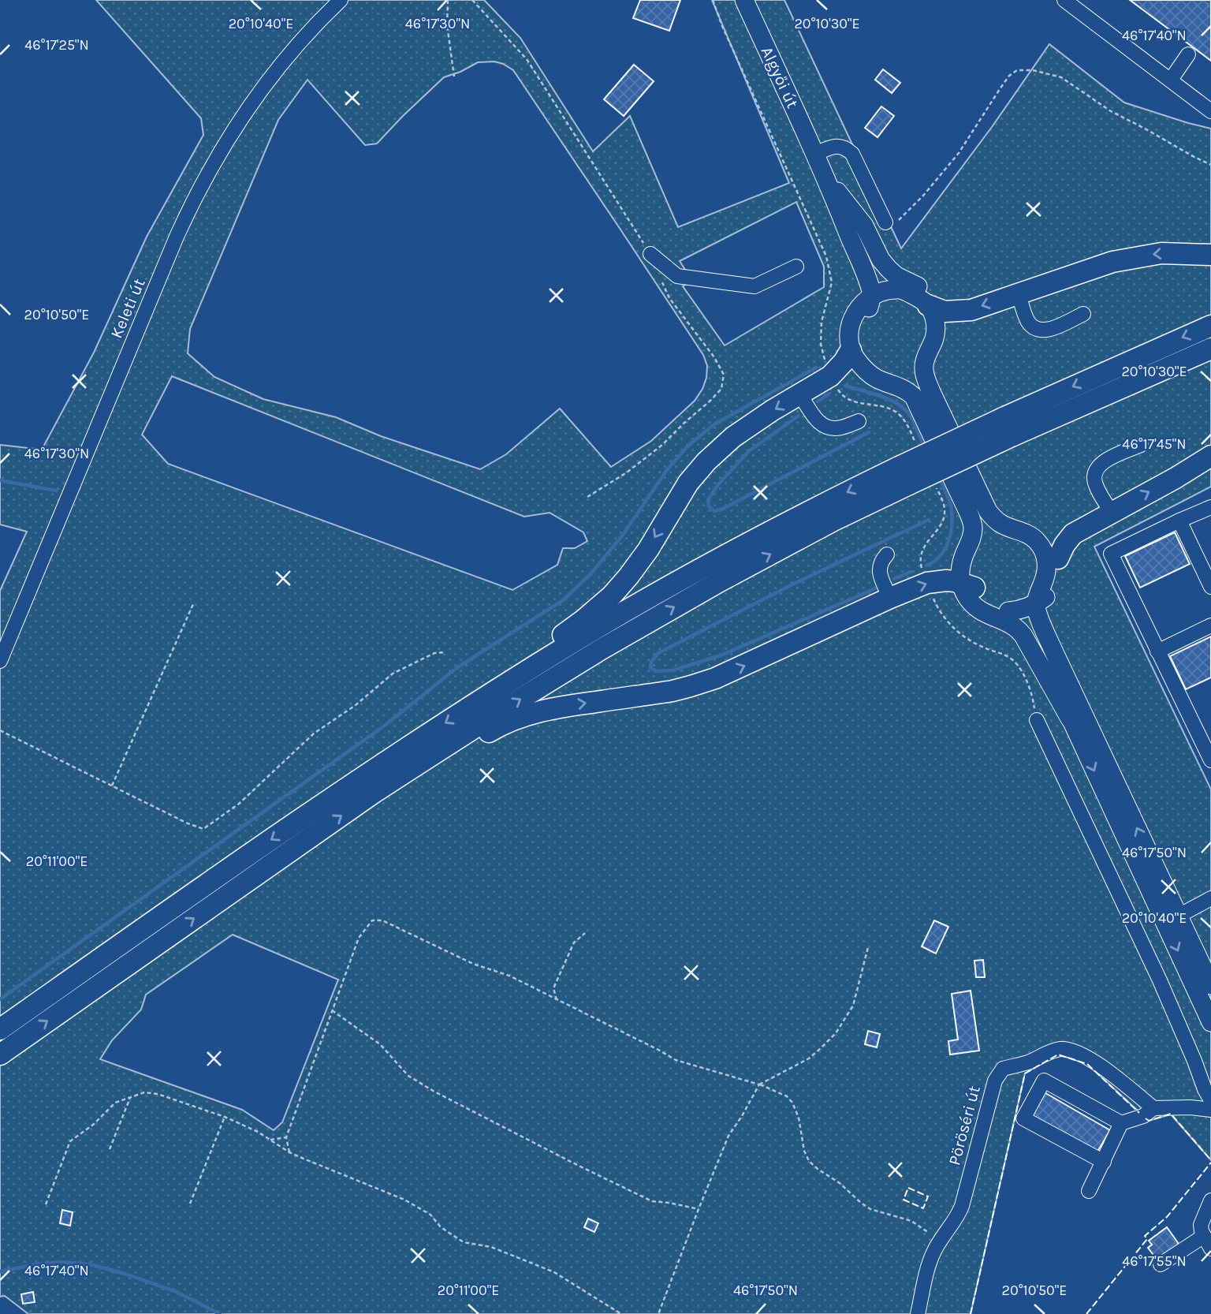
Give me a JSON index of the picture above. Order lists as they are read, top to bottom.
{
  "streets": {
    "main road": ["Algyői út"],
    "street": ["Keleti út", "Pöröséri út"]
  },
  "coordinates": [
    "20°10'30\"E",
    "20°10'40\"E",
    "46°17'30\"N",
    "46°17'40\"N",
    "46°17'25\"N",
    "20°10'50\"E",
    "46°17'45\"N",
    "46°17'50\"N",
    "20°11'00\"E",
    "46°17'55\"N"
  ]
}
